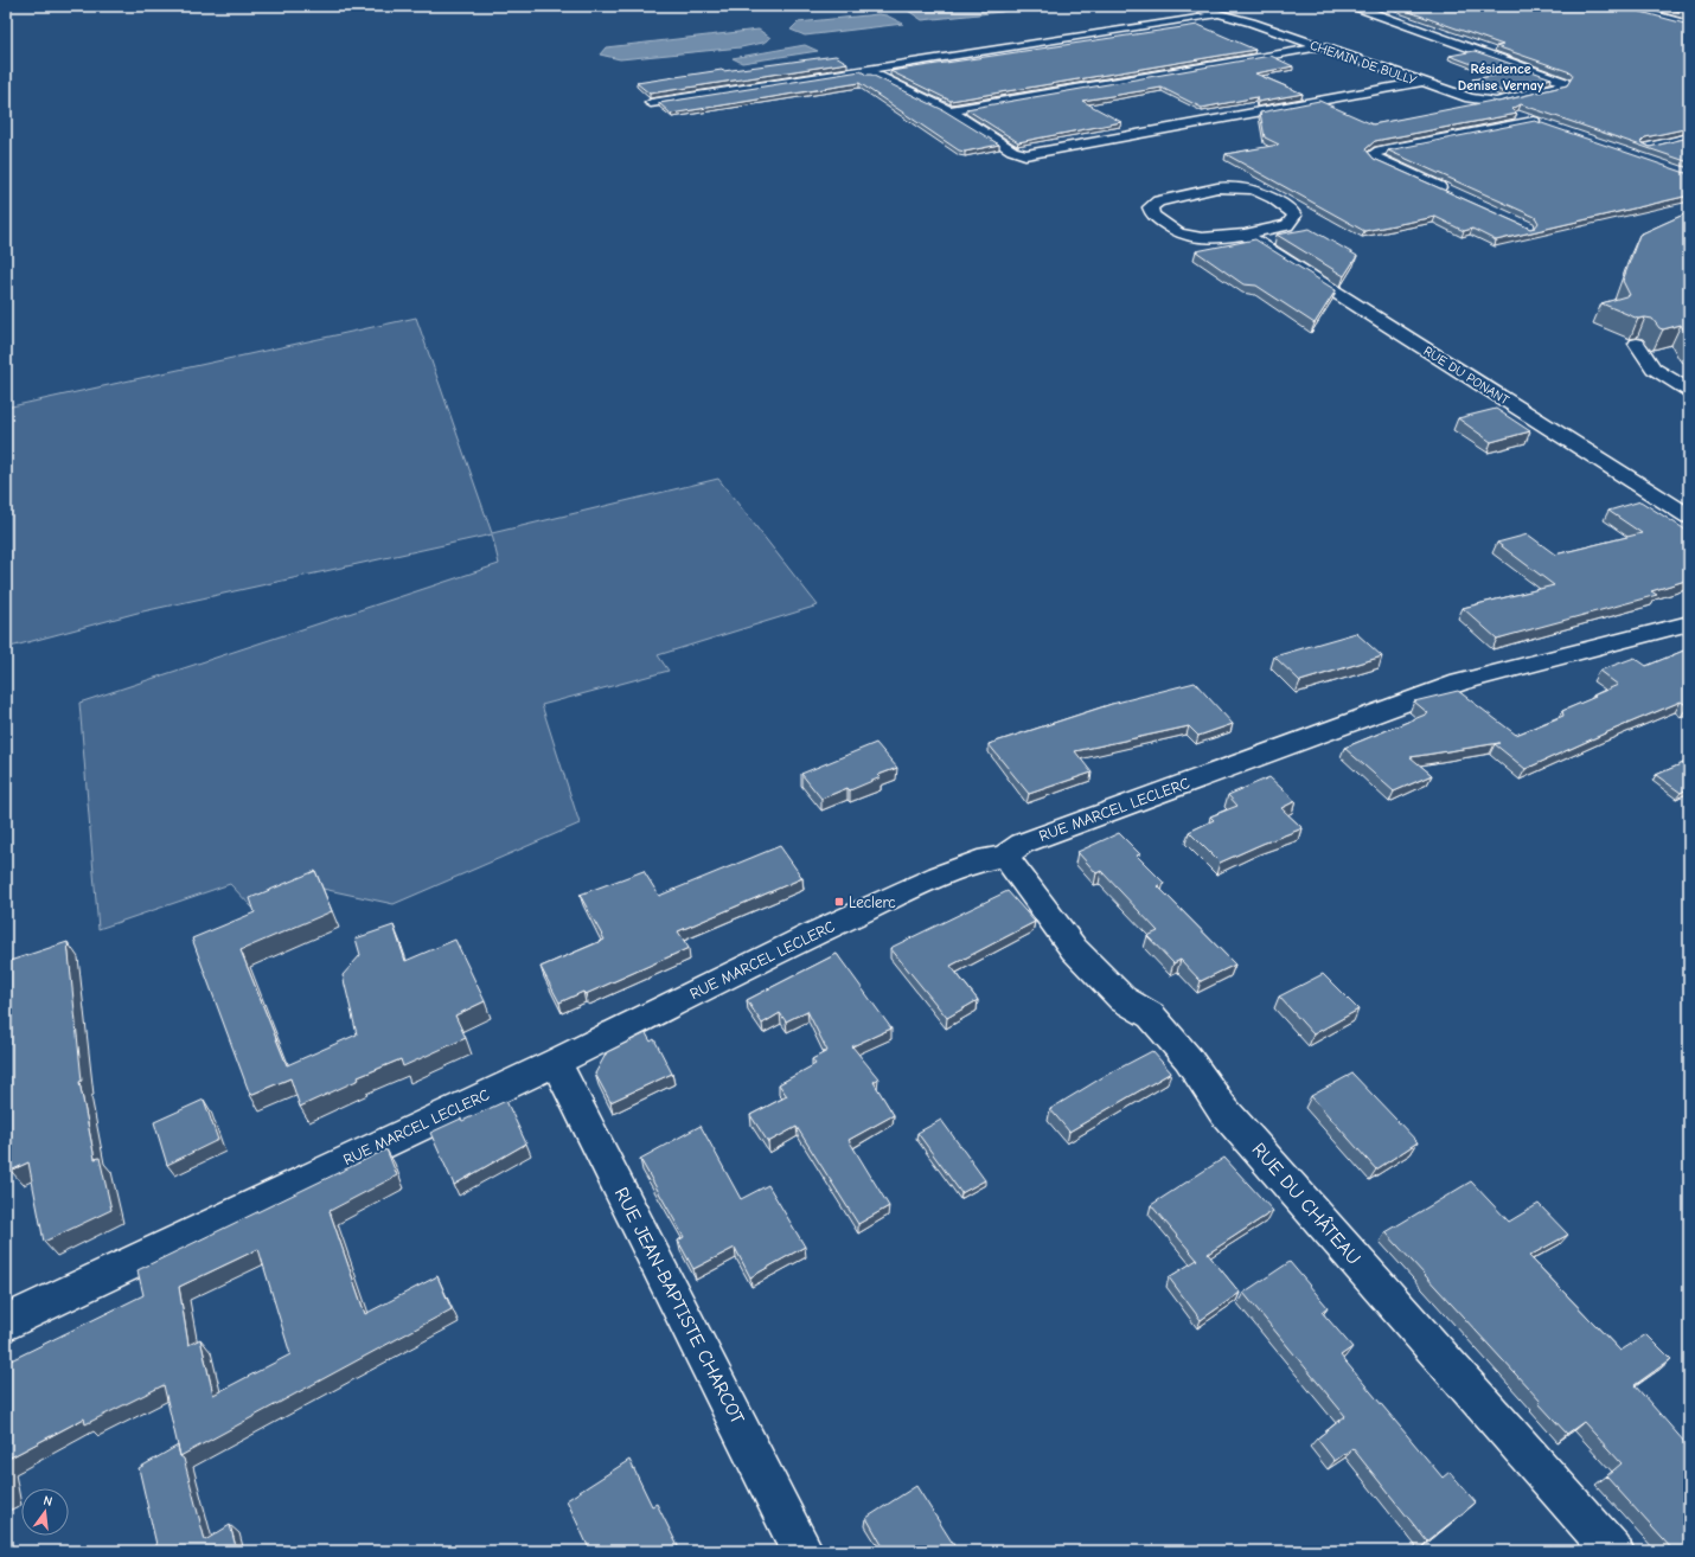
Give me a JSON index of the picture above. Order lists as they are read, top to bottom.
{
  "streets": {
    "street": [
      "CHEMIN DE BULLY",
      "RUE DU PONANT",
      "RUE MARCEL LECLERC",
      "RUE DU CHÂTEAU",
      "RUE JEAN-BAPTISTE CHARCOT"
    ]
  },
  "crossings": [
    ["RUE MARCEL LECLERC", "RUE DU CHÂTEAU"],
    ["RUE MARCEL LECLERC", "RUE JEAN-BAPTISTE CHARCOT"]
  ],
  "districts": ["Résidence Denise Vernay"],
  "places": {
    "transit": ["Leclerc"]
  },
  "north": "top"
}
